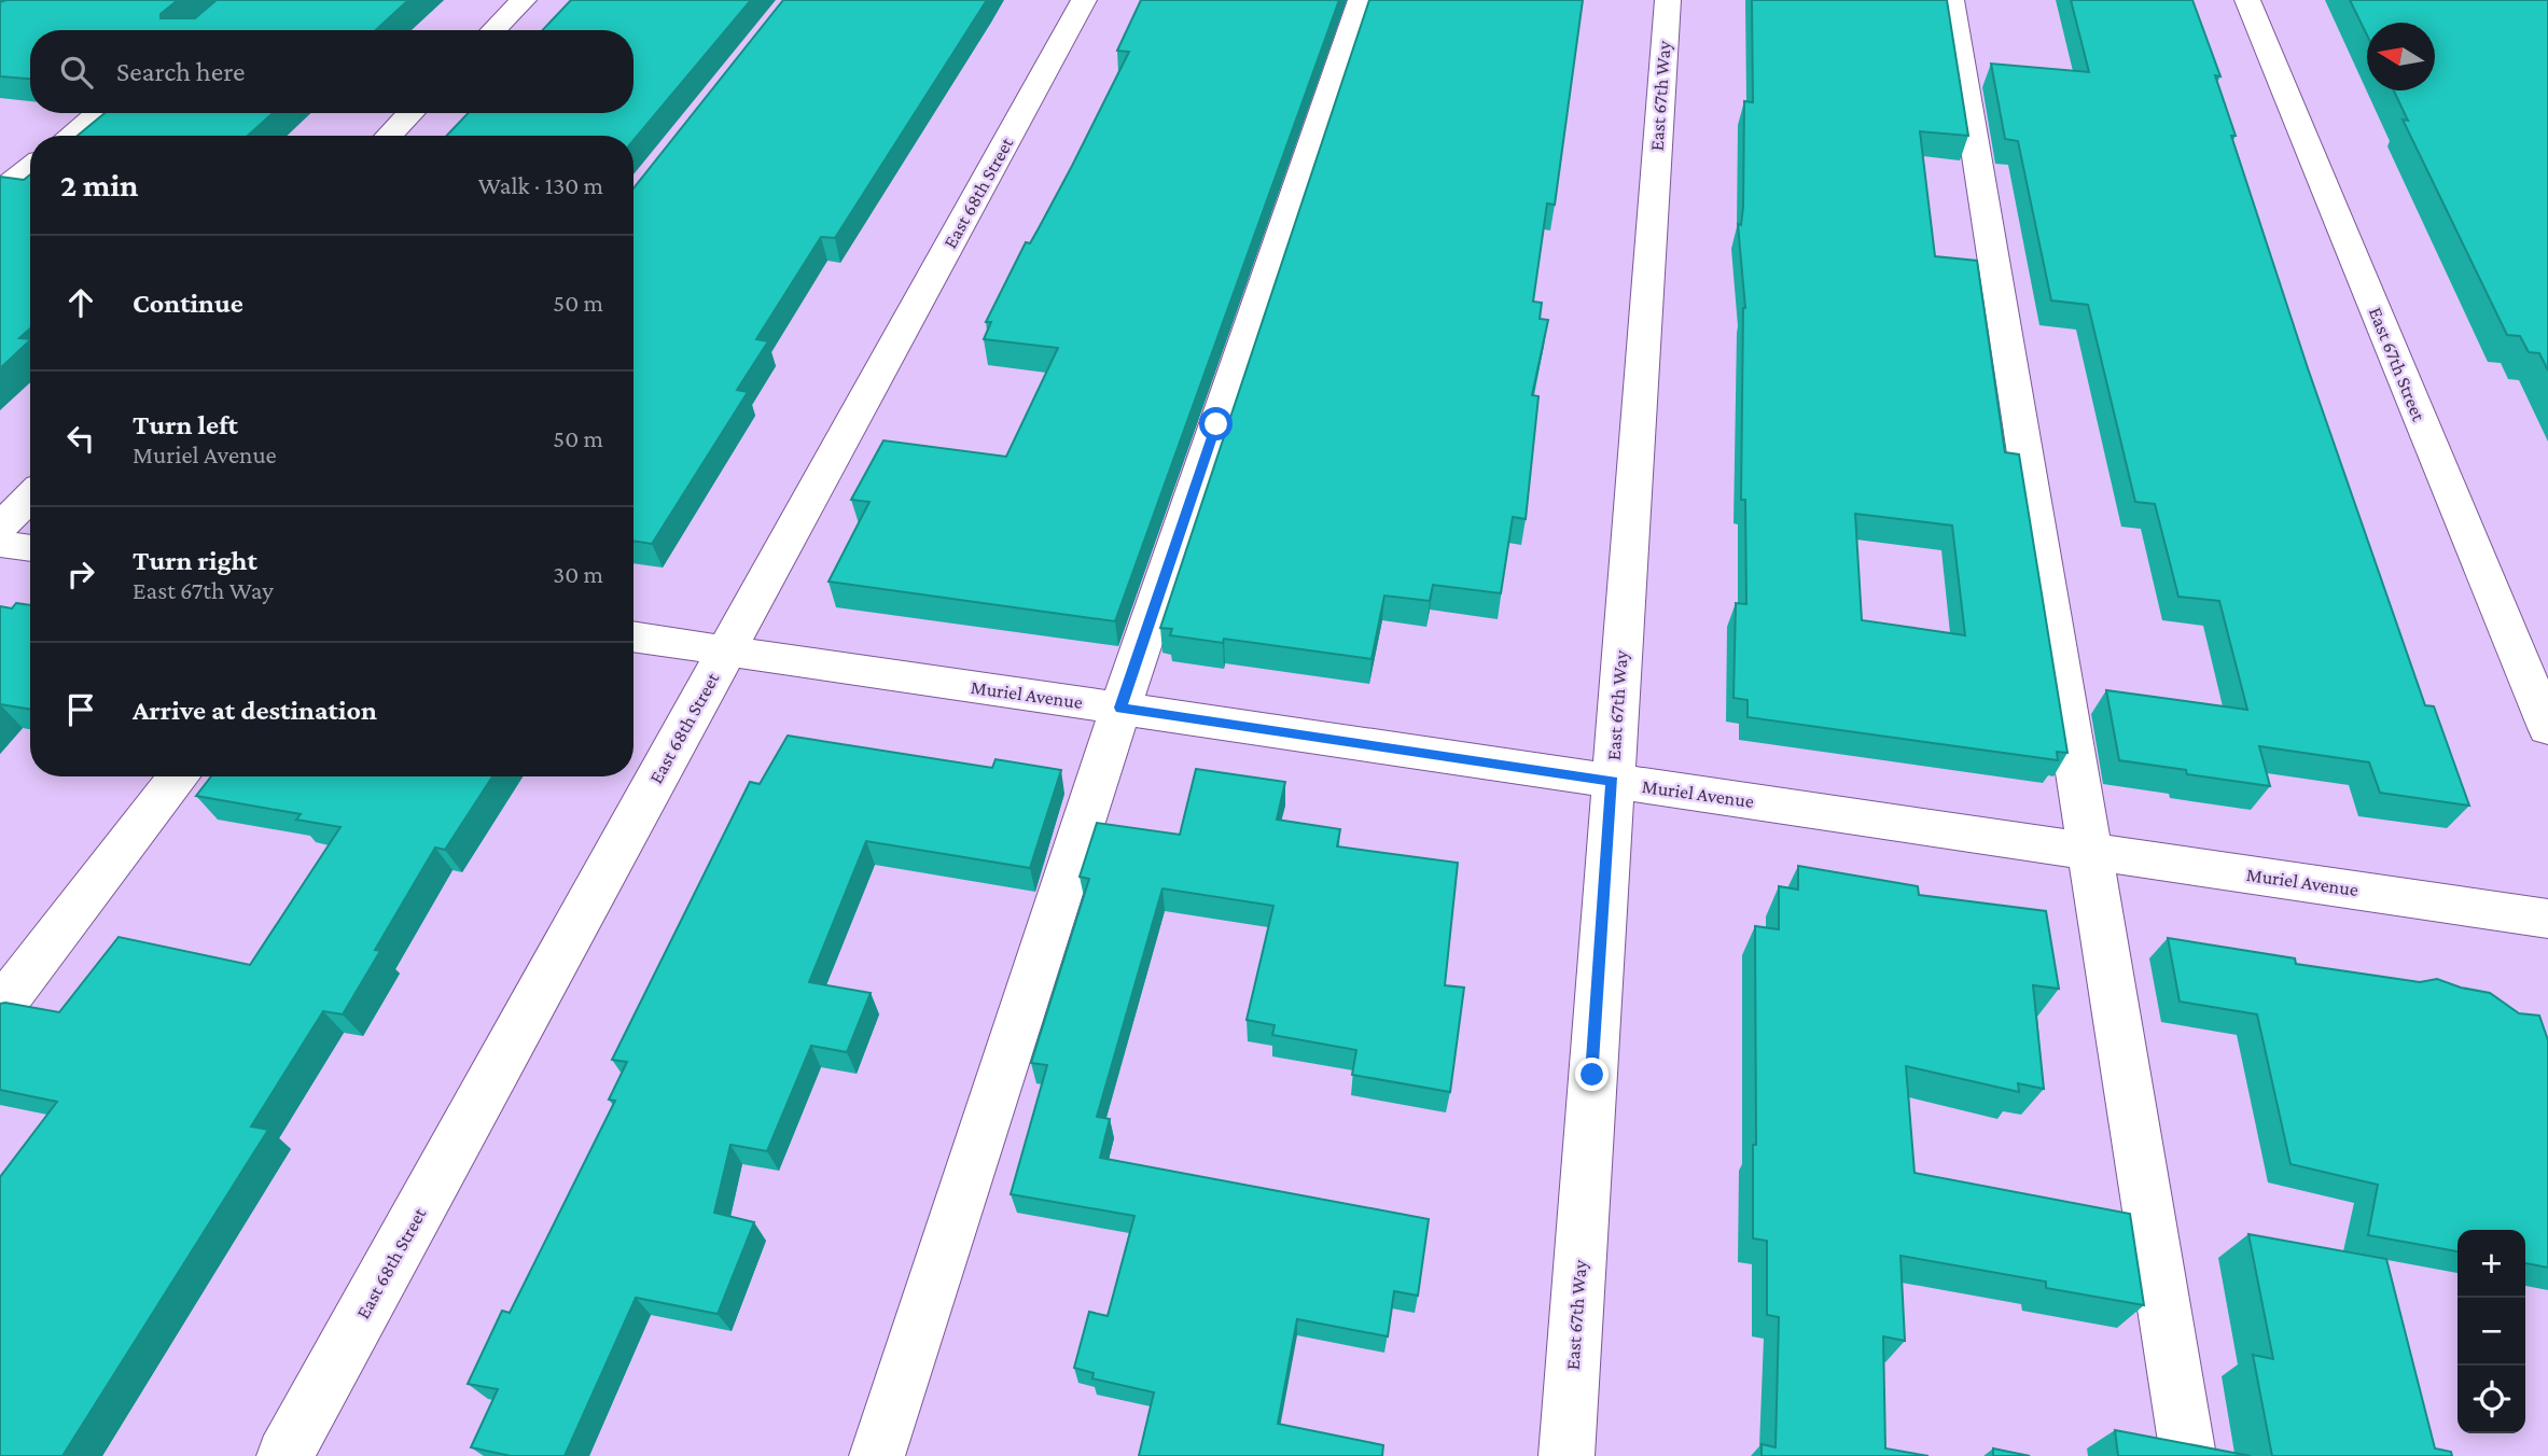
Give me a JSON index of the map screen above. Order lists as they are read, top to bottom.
{
  "streets": {
    "street": [
      "East 67th Way",
      "East 68th Street",
      "East 67th Street",
      "Muriel Avenue"
    ]
  },
  "crossings": [
    ["East 67th Way", "Muriel Avenue"],
    ["East 68th Street", "Muriel Avenue"]
  ],
  "north": "left",
  "page": {
    "search": "Search here",
    "heading": ["2 min", "Walk · 130 m"],
    "list": [
      ["Continue", "50 m"],
      ["Turn left", "Muriel Avenue", "50 m"],
      ["Turn right", "East 67th Way", "30 m"],
      "Arrive at destination"
    ],
    "map_buttons": ["+", "−"]
  }
}
